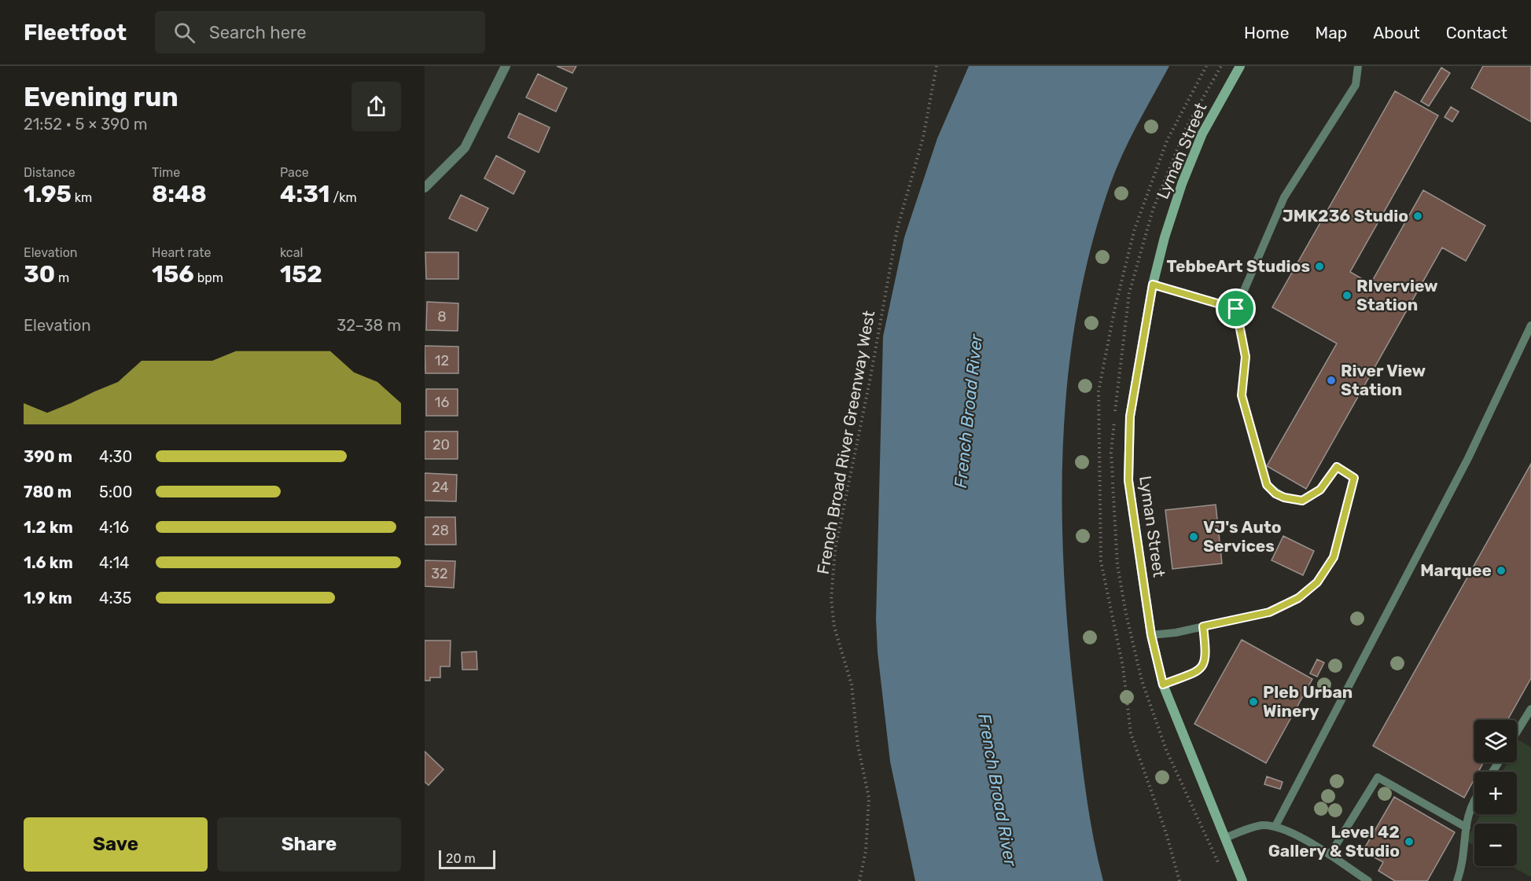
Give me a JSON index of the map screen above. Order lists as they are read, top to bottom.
{
  "streets": {
    "main road": ["Lyman Street"],
    "path": ["French Broad River Greenway West"]
  },
  "water": ["French Broad River"],
  "places": [
    "JMK236 Studio",
    "TebbeArt Studios",
    "RIverview Station",
    "River View Station",
    "VJ's Auto Services",
    "Marquee",
    "Pleb Urban Winery",
    "Level 42 Gallery & Studio"
  ],
  "house_numbers": [
    "8",
    "12",
    "16",
    "20",
    "24",
    "28",
    "32"
  ],
  "scale_bar": "20 m",
  "page": {
    "header": "Fleetfoot",
    "search": "Search here",
    "nav": [
      "Home",
      "Map",
      "About",
      "Contact"
    ],
    "heading": ["Evening run", "21:52 · 5 × 390 m"],
    "stats": [
      ["Distance", "1.95 km"],
      ["Time", "8:48"],
      ["Pace", "4:31 /km"],
      ["Elevation", "30 m"],
      ["Heart rate", "156 bpm"],
      ["kcal", "152"]
    ],
    "chart": ["Elevation", "32–38 m"],
    "list": [
      {
        "name": "390 m",
        "note": "4:30"
      },
      {
        "name": "780 m",
        "note": "5:00"
      },
      {
        "name": "1.2 km",
        "note": "4:16"
      },
      {
        "name": "1.6 km",
        "note": "4:14"
      },
      {
        "name": "1.9 km",
        "note": "4:35"
      }
    ],
    "map_buttons": ["+", "−"],
    "buttons": ["Save", "Share"],
    "scale": "20 m"
  }
}
